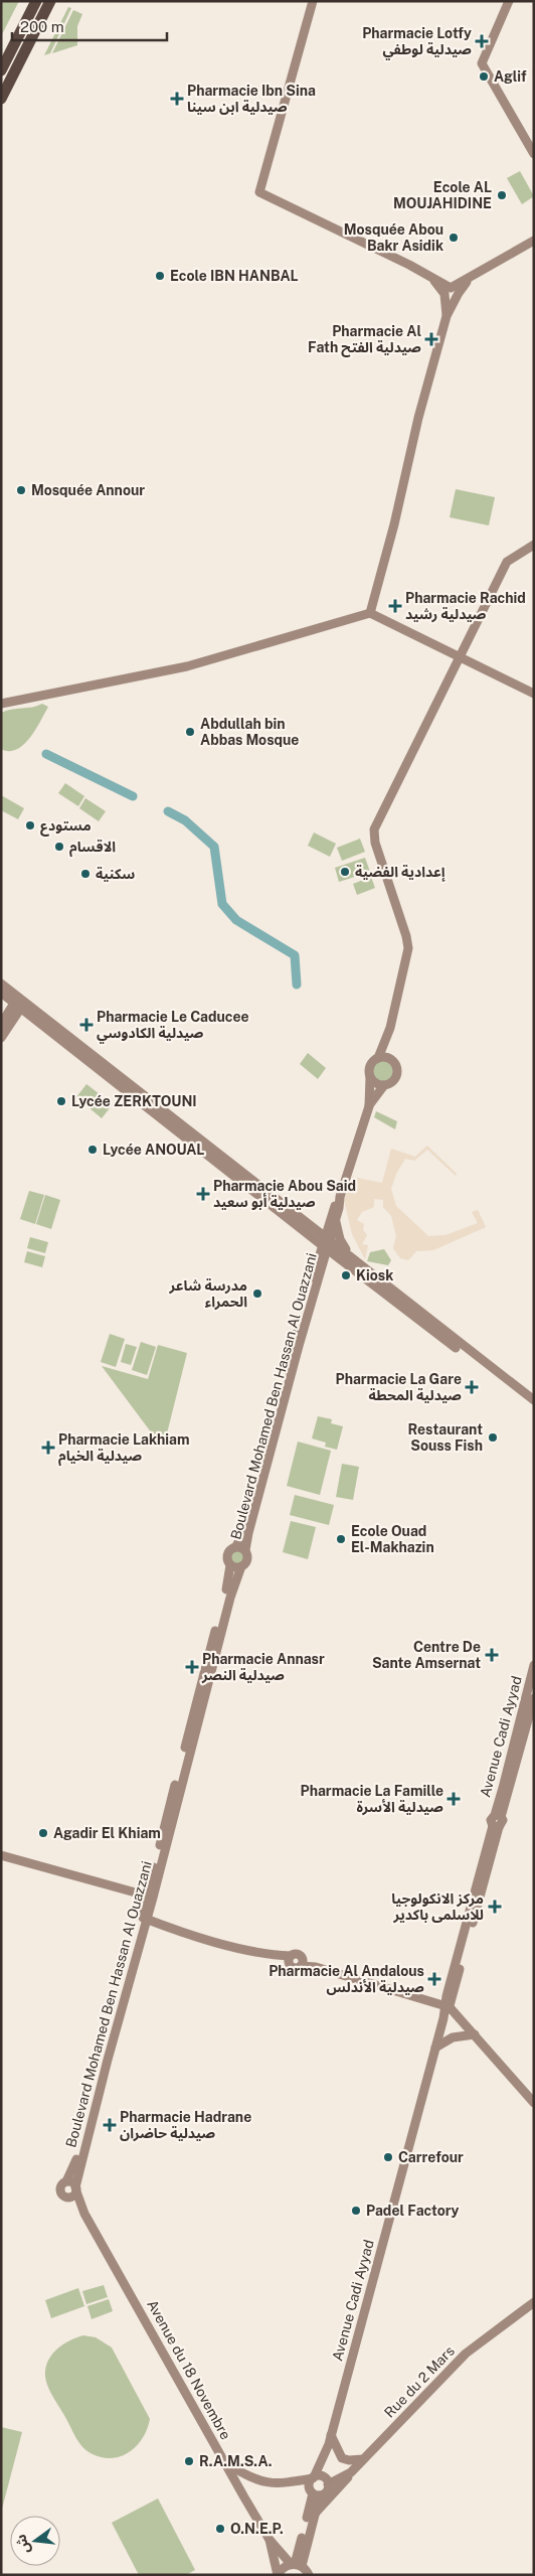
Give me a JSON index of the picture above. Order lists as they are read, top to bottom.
{
  "streets": {
    "street": [
      "Boulevard Mohamed Ben Hassan Al Ouazzani",
      "Avenue Cadi Ayyad",
      "Avenue du 18 Novembre",
      "Rue du 2 Mars"
    ]
  },
  "crossings": [
    ["Boulevard Mohamed Ben Hassan Al Ouazzani", "Avenue du 18 Novembre"],
    ["Avenue Cadi Ayyad", "Rue du 2 Mars"]
  ],
  "places": {
    "health": [
      "Pharmacie Lotfy صيدلية لوطفي",
      "Pharmacie Ibn Sina صيدلية ابن سينا",
      "Pharmacie Al Fath صيدلية الفتح",
      "Pharmacie Rachid صيدلية رشيد",
      "Pharmacie Le Caducee صيدلية الكادوسي",
      "Pharmacie Abou Said صيدلية أبو سعيد",
      "Pharmacie La Gare صيدلية المحطة",
      "Pharmacie Lakhiam صيدلية الخيام",
      "Centre De Sante Amsernat",
      "Pharmacie Annasr صيدلية النصر",
      "Pharmacie La Famille صيدلية الأسرة",
      "مركز الانكولوجيا للاسلمى باكدير",
      "Pharmacie Al Andalous صيدلية الأندلس",
      "Pharmacie Hadrane صيدلية حاضران"
    ],
    "other": [
      "Aglif",
      "Ecole AL MOUJAHIDINE",
      "Mosquée Abou Bakr Asidik",
      "Ecole IBN HANBAL",
      "Mosquée Annour",
      "Abdullah bin Abbas Mosque",
      "مستودع",
      "الاقسام",
      "إعدادية الفضية",
      "سكنية",
      "Lycée ZERKTOUNI",
      "Lycée ANOUAL",
      "Kiosk",
      "مدرسة شاعر الحمراء",
      "Restaurant Souss Fish",
      "Ecole Ouad El-Makhazin",
      "Agadir El Khiam",
      "Carrefour",
      "Padel Factory",
      "R.A.M.S.A.",
      "O.N.E.P."
    ]
  },
  "scale_bar": "200 m",
  "north": "left"
}
